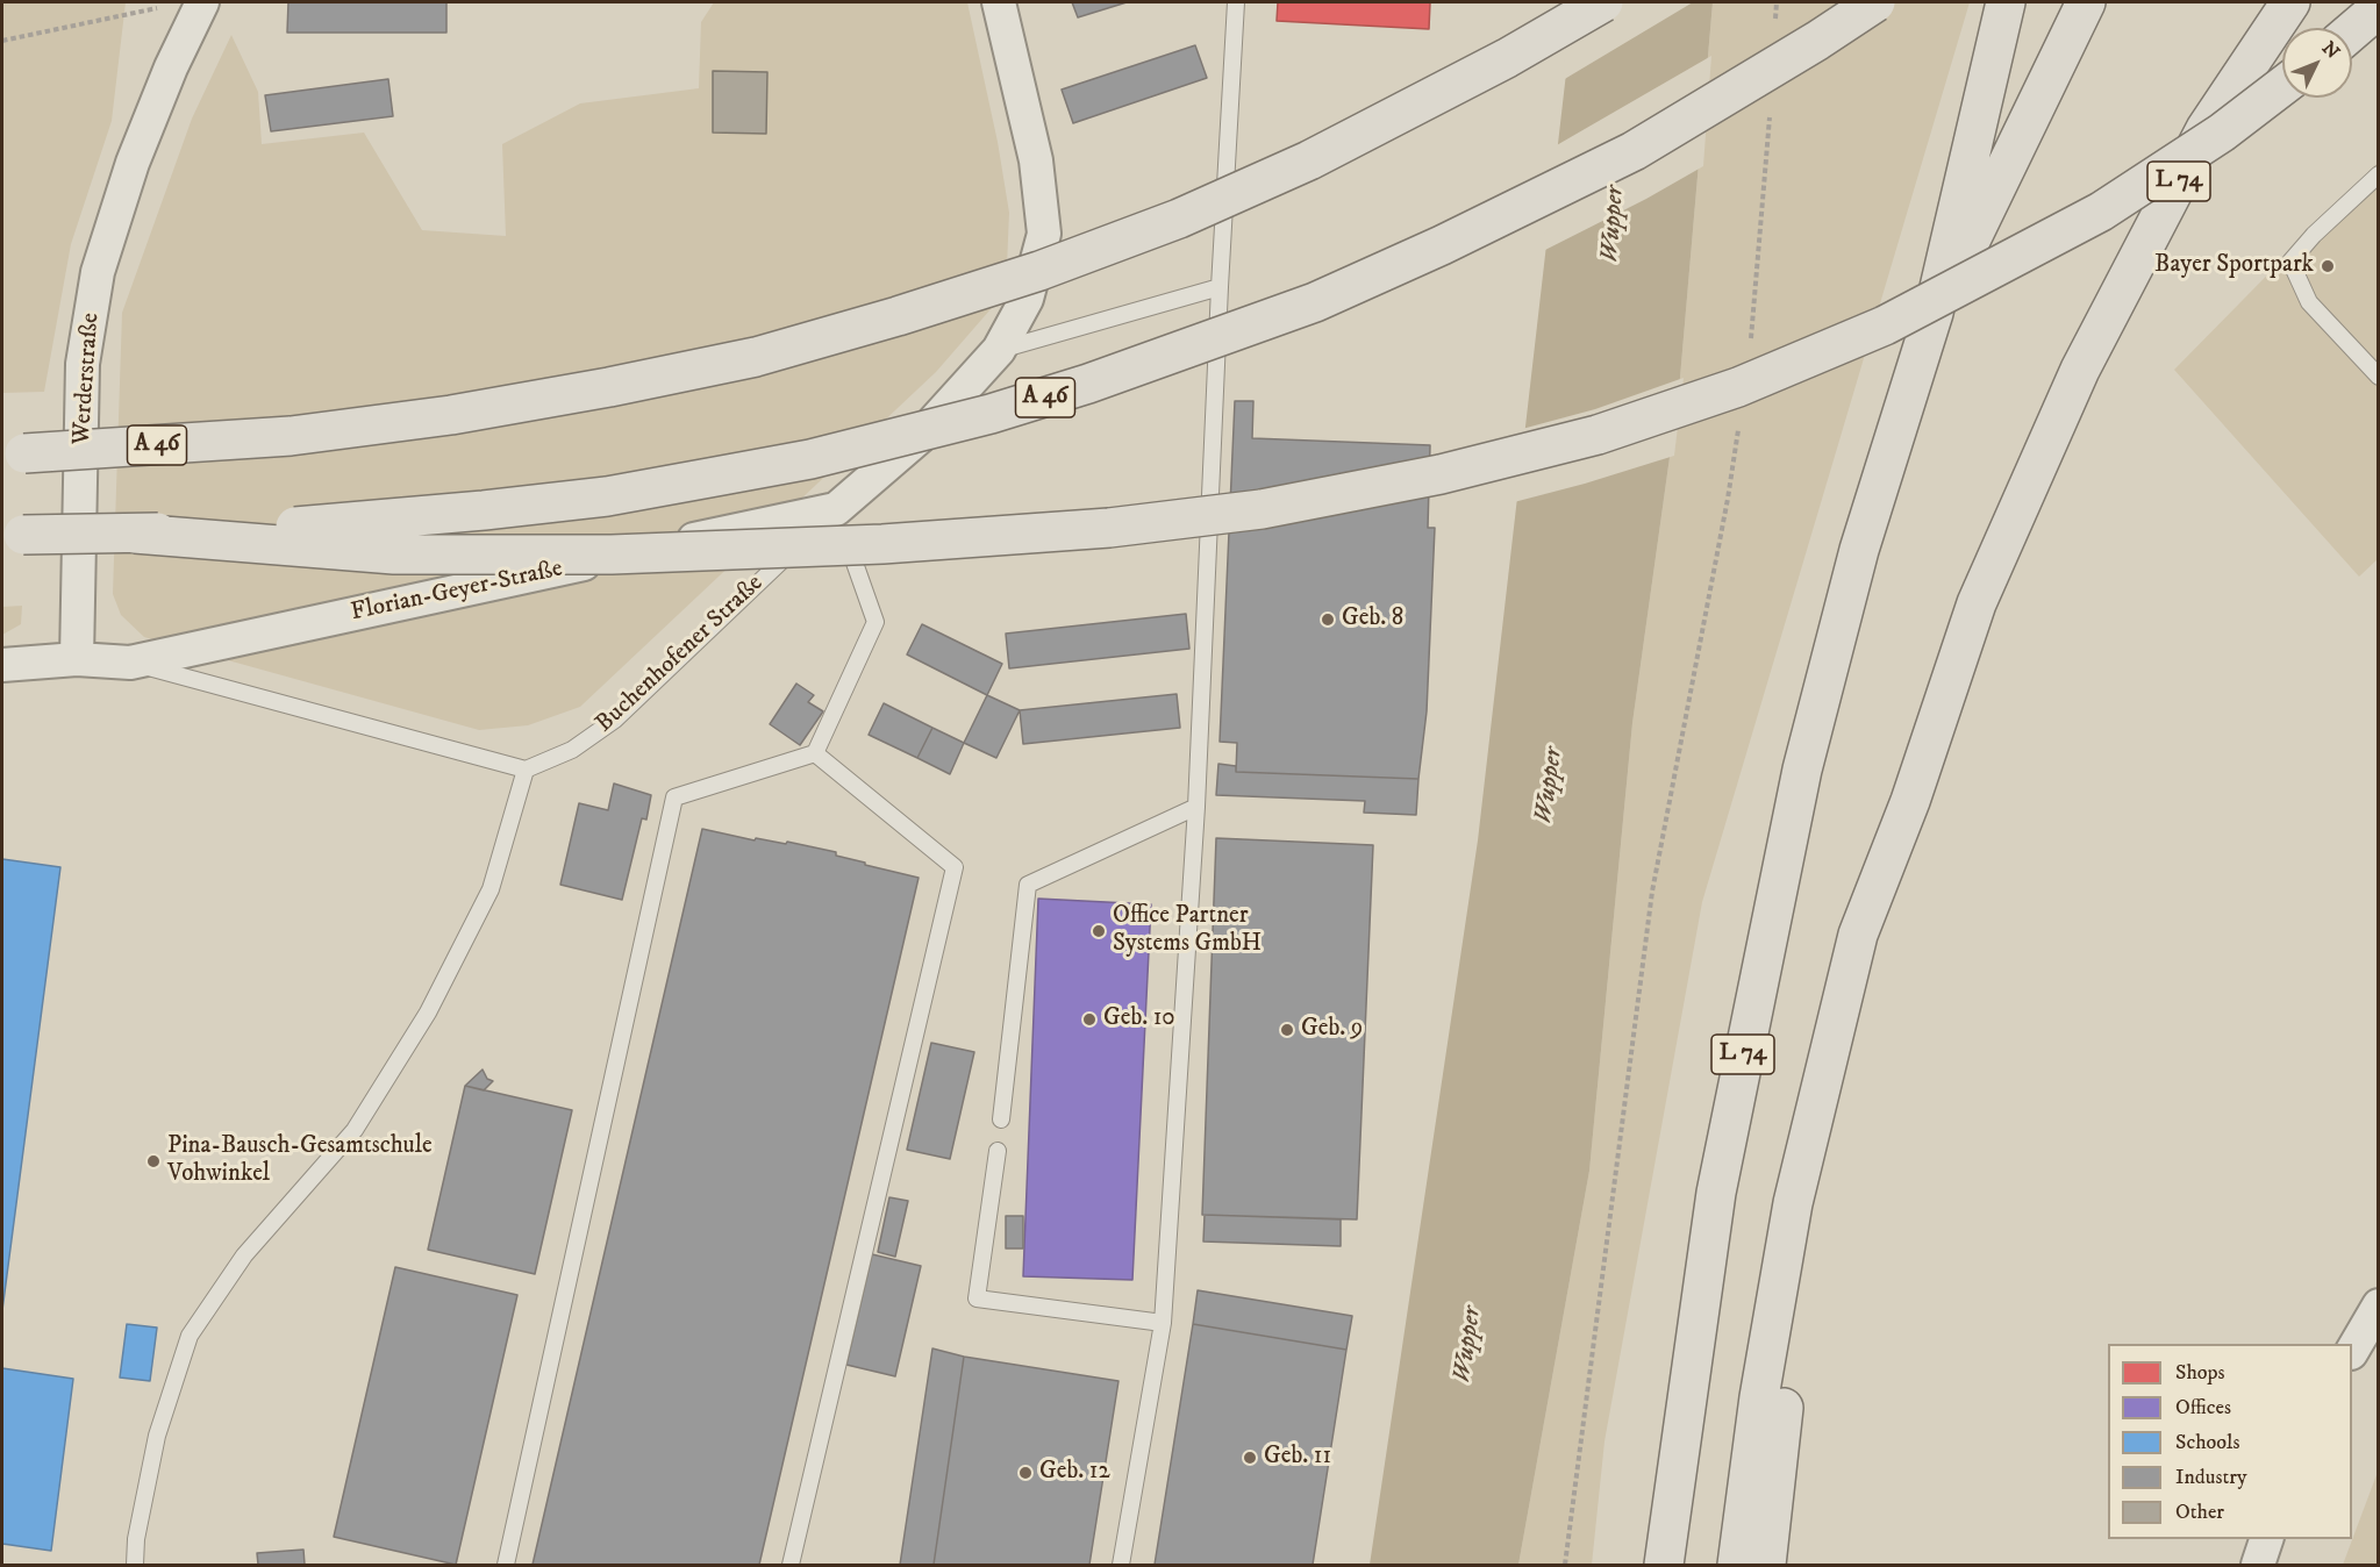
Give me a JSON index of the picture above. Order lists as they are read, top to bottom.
{
  "streets": {
    "highway": ["L 74", "A 46"],
    "street": ["Werderstraße", "Florian-Geyer-Straße", "Buchenhofener Straße"]
  },
  "crossings": [
    ["Werderstraße", "Florian-Geyer-Straße"],
    ["Florian-Geyer-Straße", "Buchenhofener Straße"]
  ],
  "water": ["Wupper"],
  "places": [
    "Bayer Sportpark",
    "Geb. 8",
    "Office Partner Systems GmbH",
    "Geb. 10",
    "Geb. 9",
    "Pina-Bausch-Gesamtschule Vohwinkel",
    "Geb. 11",
    "Geb. 12"
  ],
  "legend": [
    "Shops",
    "Offices",
    "Schools",
    "Industry",
    "Other"
  ],
  "north": "top right"
}
